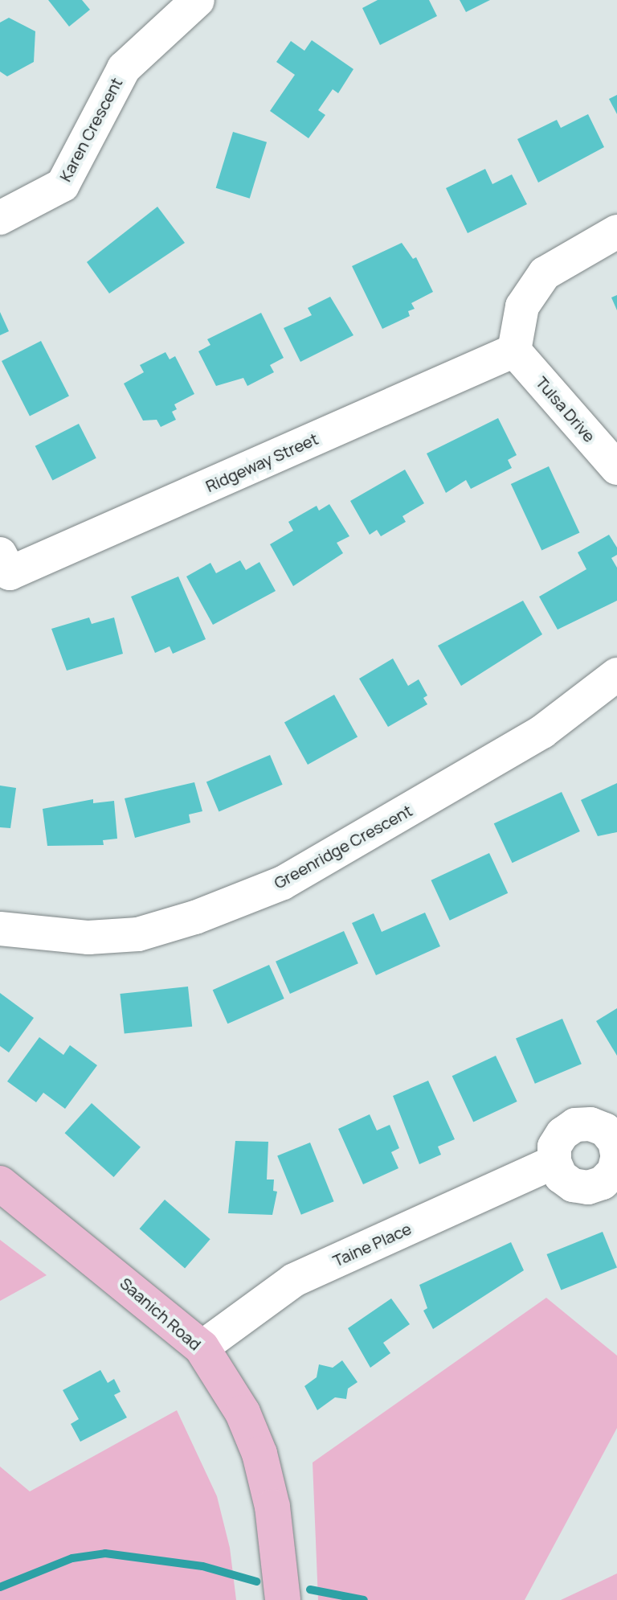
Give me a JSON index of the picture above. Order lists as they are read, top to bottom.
{
  "streets": {
    "main road": ["Saanich Road"],
    "street": [
      "Karen Crescent",
      "Tulsa Drive",
      "Ridgeway Street",
      "Greenridge Crescent",
      "Taine Place"
    ]
  },
  "crossings": [
    ["Tulsa Drive", "Ridgeway Street"],
    ["Taine Place", "Saanich Road"]
  ]
}
